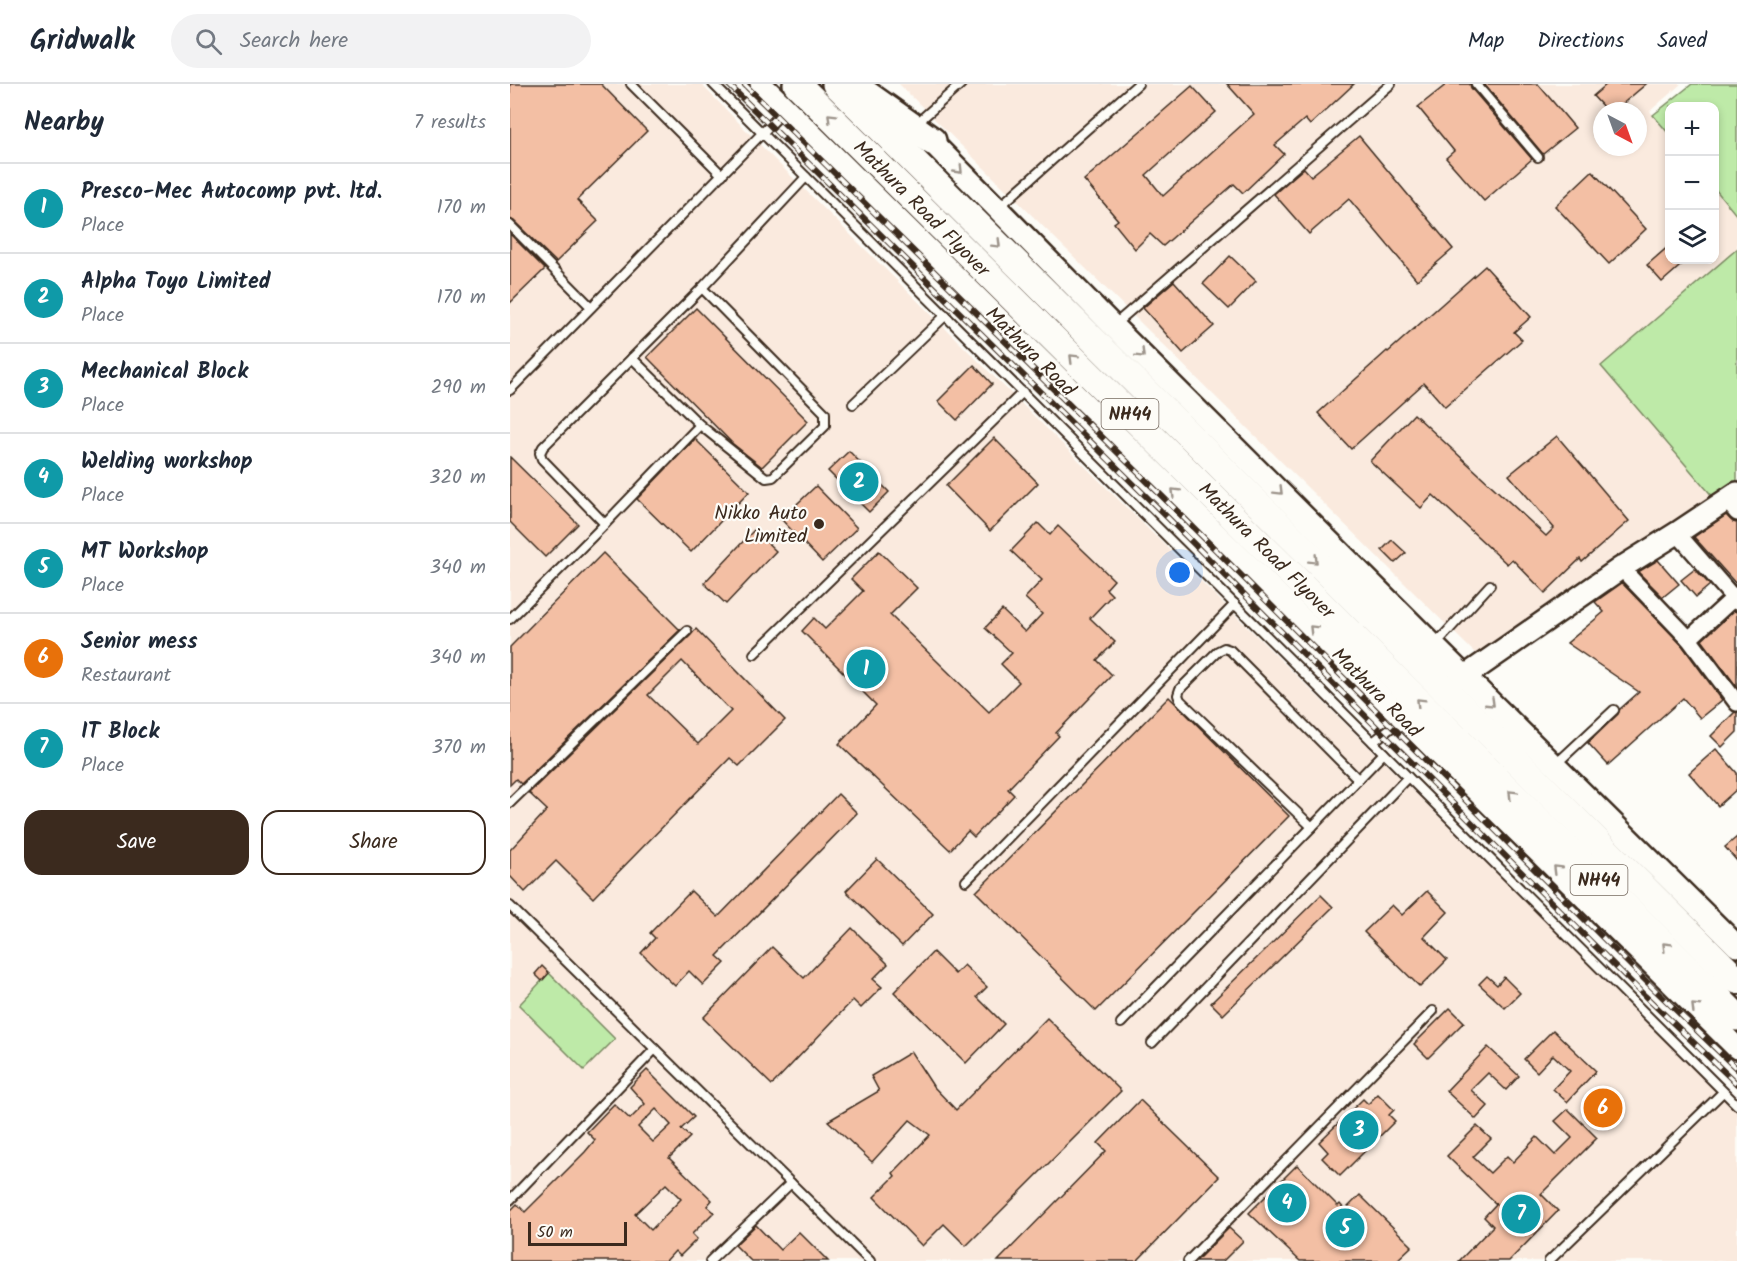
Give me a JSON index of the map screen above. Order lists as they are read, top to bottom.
{
  "streets": {
    "highway": ["Mathura Road Flyover", "NH44"],
    "main road": ["Mathura Road"]
  },
  "places": ["Nikko Auto Limited"],
  "scale_bar": "50 m",
  "north": "bottom right",
  "page": {
    "header": "Gridwalk",
    "search": "Search here",
    "nav": ["Map", "Directions", "Saved"],
    "heading": ["Nearby", "7 results"],
    "map_buttons": ["+", "−"],
    "list": [
      {
        "mark": "1",
        "name": "Presco-Mec Autocomp pvt. ltd.",
        "note": "Place",
        "value": "170 m"
      },
      {
        "mark": "2",
        "name": "Alpha Toyo Limited",
        "note": "Place",
        "value": "170 m"
      },
      {
        "mark": "3",
        "name": "Mechanical Block",
        "note": "Place",
        "value": "290 m"
      },
      {
        "mark": "4",
        "name": "Welding workshop",
        "note": "Place",
        "value": "320 m"
      },
      {
        "mark": "5",
        "name": "MT Workshop",
        "note": "Place",
        "value": "340 m"
      },
      {
        "mark": "6",
        "name": "Senior mess",
        "note": "Restaurant",
        "value": "340 m"
      },
      {
        "mark": "7",
        "name": "IT Block",
        "note": "Place",
        "value": "370 m"
      }
    ],
    "pins": [
      "2",
      "1",
      "6",
      "3",
      "4",
      "7",
      "5"
    ],
    "buttons": ["Save", "Share"],
    "scale": "50 m"
  }
}
